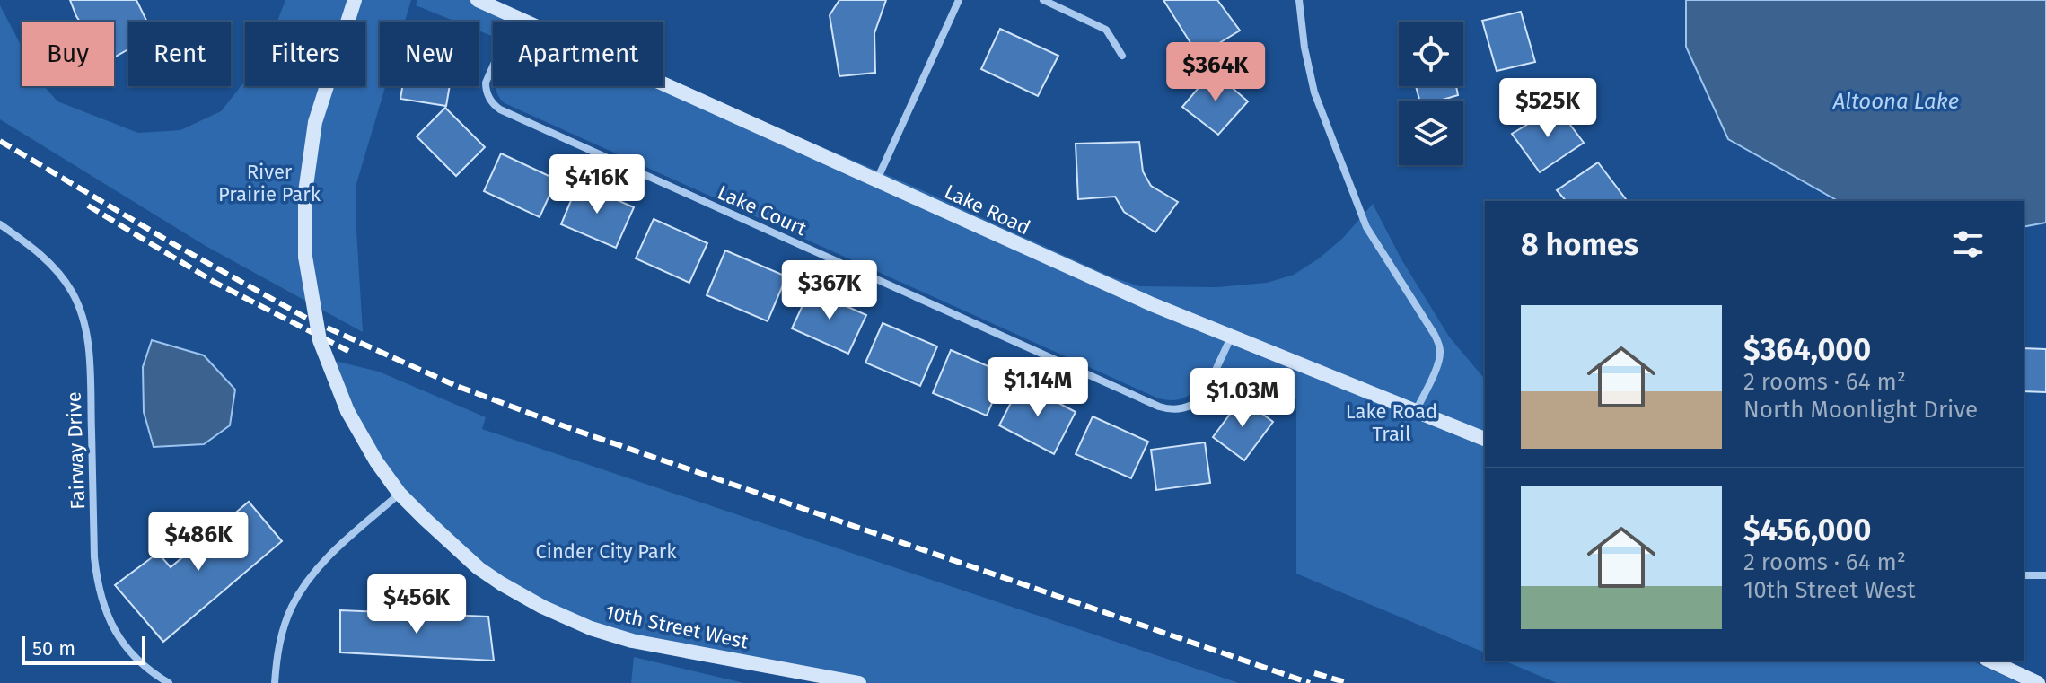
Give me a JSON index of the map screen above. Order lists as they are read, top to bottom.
{
  "streets": {
    "street": [
      "Lake Road",
      "Lake Court",
      "Fairway Drive",
      "10th Street West"
    ]
  },
  "crossings": [
    ["Lake Road", "Lake Court"]
  ],
  "water": ["Altoona Lake"],
  "parks": ["River Prairie Park", "Lake Road Trail", "Cinder City Park"],
  "scale_bar": "50 m",
  "page": {
    "chip": [
      "Buy",
      "Rent",
      "Filters",
      "New",
      "Apartment"
    ],
    "price": [
      "$364K",
      "$525K",
      "$416K",
      "$367K",
      "$1.14M",
      "$1.03M",
      "$486K",
      "$456K"
    ],
    "heading": "8 homes",
    "list": [
      {
        "name": "$364,000",
        "note": "2 rooms · 64 m² · North Moonlight Drive"
      },
      {
        "name": "$456,000",
        "note": "2 rooms · 64 m² · 10th Street West"
      }
    ],
    "scale": "50 m"
  }
}
